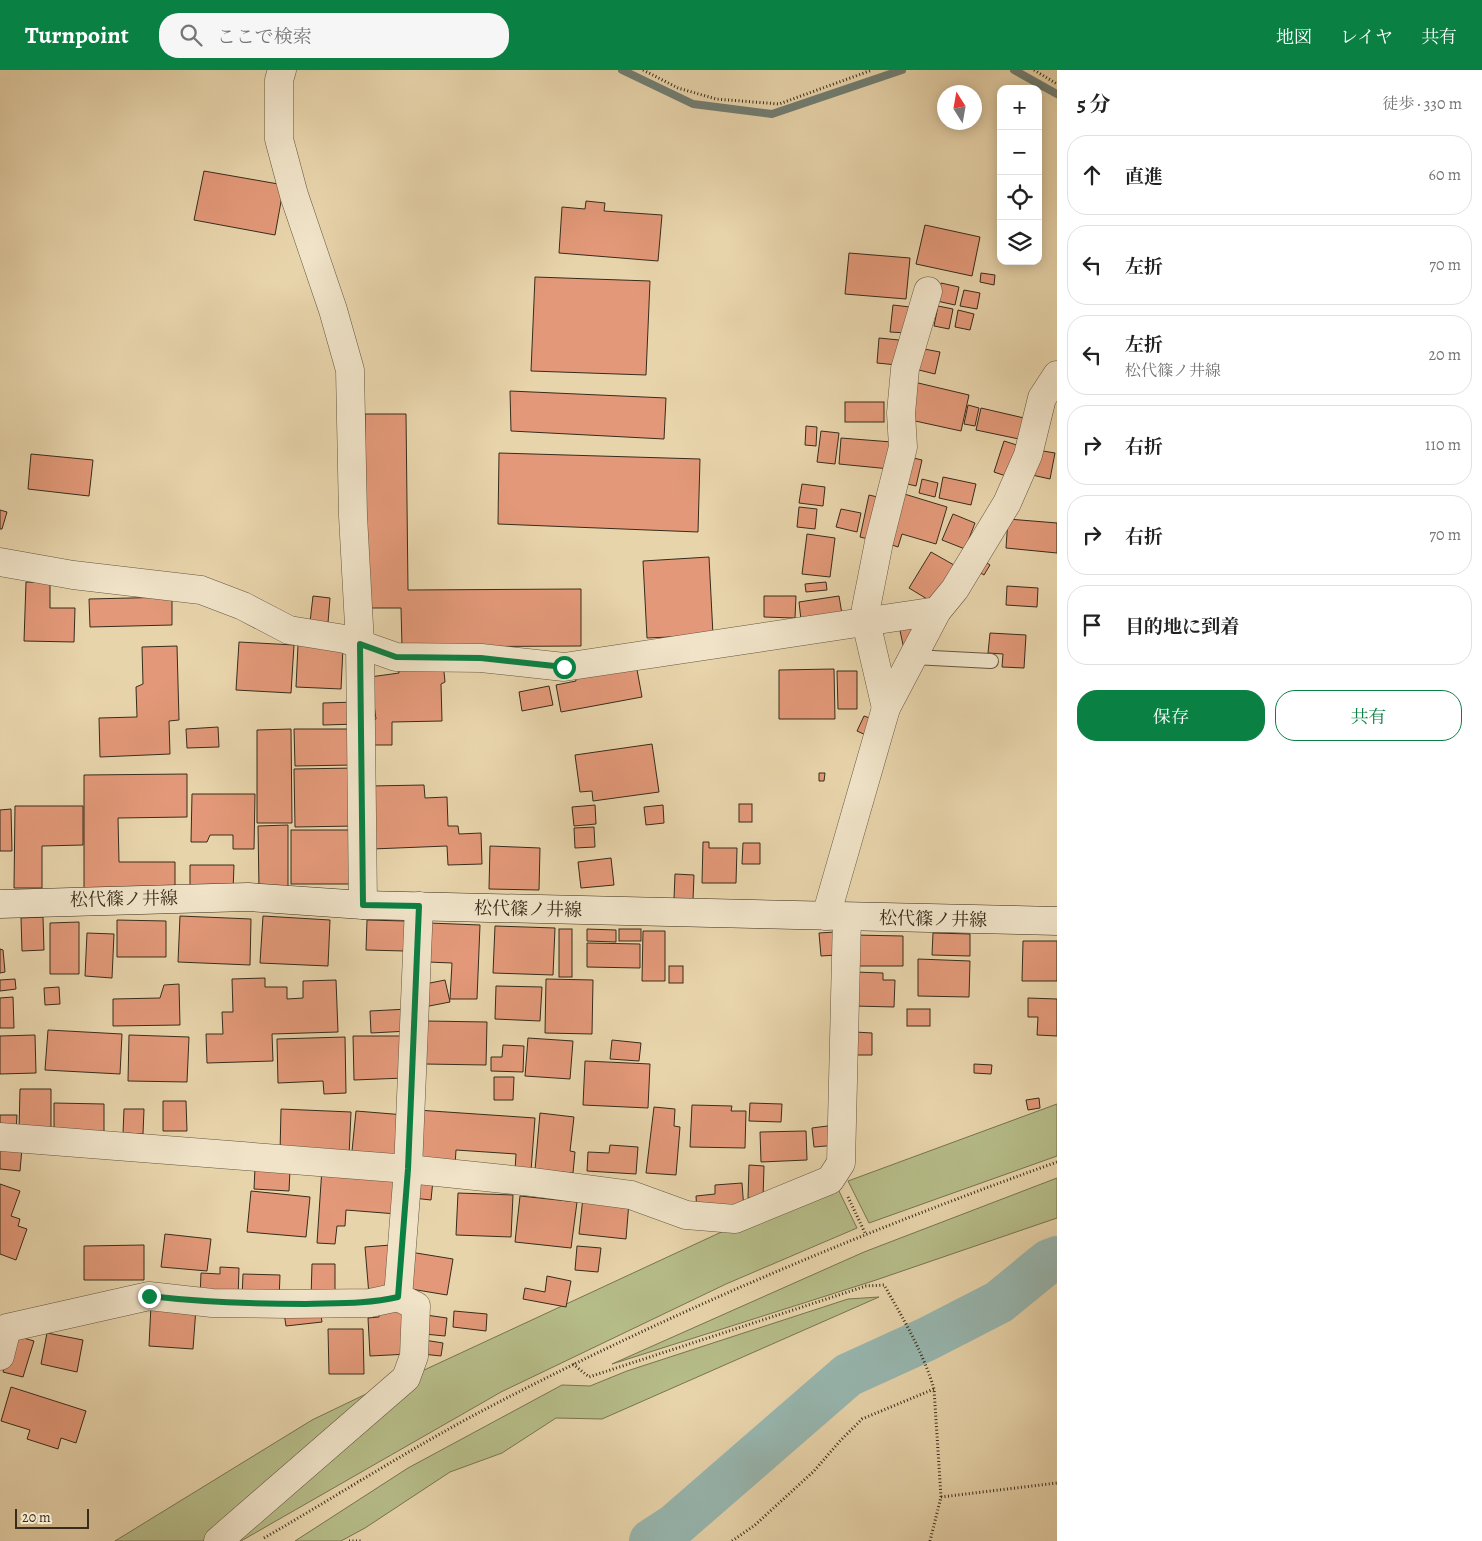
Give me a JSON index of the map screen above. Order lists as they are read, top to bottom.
{
  "streets": {
    "street": ["松代篠ノ井線"]
  },
  "scale_bar": "20 m",
  "north": "top",
  "page": {
    "header": "Turnpoint",
    "search": "ここで検索",
    "nav": ["地図", "レイヤ", "共有"],
    "heading": ["5 分", "徒歩 · 330 m"],
    "map_buttons": ["+", "−"],
    "list": [
      ["直進", "60 m"],
      ["左折", "70 m"],
      ["左折", "松代篠ノ井線", "20 m"],
      ["右折", "110 m"],
      ["右折", "70 m"],
      "目的地に到着"
    ],
    "buttons": ["保存", "共有"],
    "scale": "20 m"
  }
}
